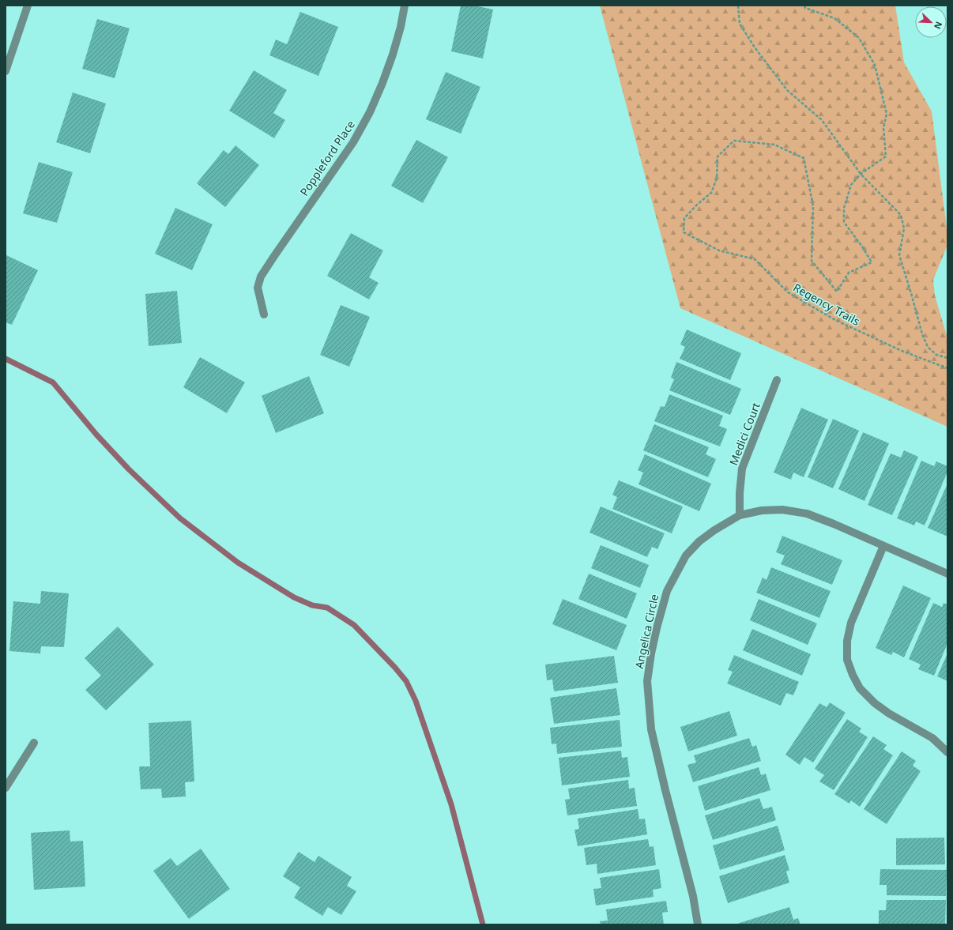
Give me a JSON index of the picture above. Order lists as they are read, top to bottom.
{
  "streets": {
    "street": ["Poppleford Place", "Medici Court", "Angelica Circle"],
    "path": ["Regency Trails"]
  },
  "crossings": [
    ["Medici Court", "Angelica Circle"]
  ],
  "north": "bottom right"
}
